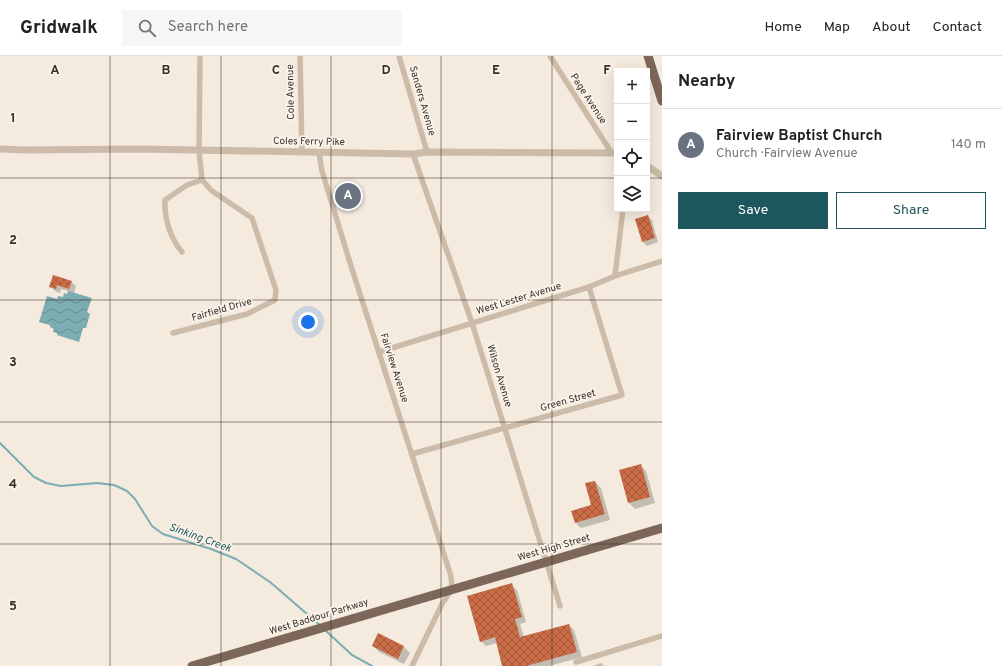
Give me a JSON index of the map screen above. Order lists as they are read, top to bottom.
{
  "streets": {
    "main road": ["West High Street", "West Baddour Parkway"],
    "street": [
      "Cole Avenue",
      "Page Avenue",
      "Sanders Avenue",
      "Coles Ferry Pike",
      "West Lester Avenue",
      "Fairfield Drive",
      "Fairview Avenue",
      "Wilson Avenue",
      "Green Street"
    ]
  },
  "crossings": [
    ["Cole Avenue", "Coles Ferry Pike"],
    ["Page Avenue", "Coles Ferry Pike"],
    ["Sanders Avenue", "Coles Ferry Pike"],
    ["Coles Ferry Pike", "Fairview Avenue"],
    ["Coles Ferry Pike", "Wilson Avenue"],
    ["West Lester Avenue", "Fairview Avenue"],
    ["West Lester Avenue", "Wilson Avenue"],
    ["West Lester Avenue", "Green Street"],
    ["Fairview Avenue", "Green Street"],
    ["Fairview Avenue", "West High Street"],
    ["Fairview Avenue", "West Baddour Parkway"],
    ["Wilson Avenue", "Green Street"],
    ["Wilson Avenue", "West High Street"],
    ["West High Street", "West Baddour Parkway"]
  ],
  "water": ["Sinking Creek"],
  "page": {
    "header": "Gridwalk",
    "search": "Search here",
    "nav": [
      "Home",
      "Map",
      "About",
      "Contact"
    ],
    "heading": "Nearby",
    "map_buttons": ["+", "−"],
    "list": [
      {
        "mark": "A",
        "name": "Fairview Baptist Church",
        "note": "Church · Fairview Avenue",
        "value": "140 m"
      }
    ],
    "buttons": ["Save", "Share"],
    "pins": "A"
  },
  "grid": {
    "columns": [
      "A",
      "B",
      "C",
      "D",
      "E",
      "F"
    ],
    "rows": [
      "1",
      "2",
      "3",
      "4",
      "5"
    ]
  }
}
